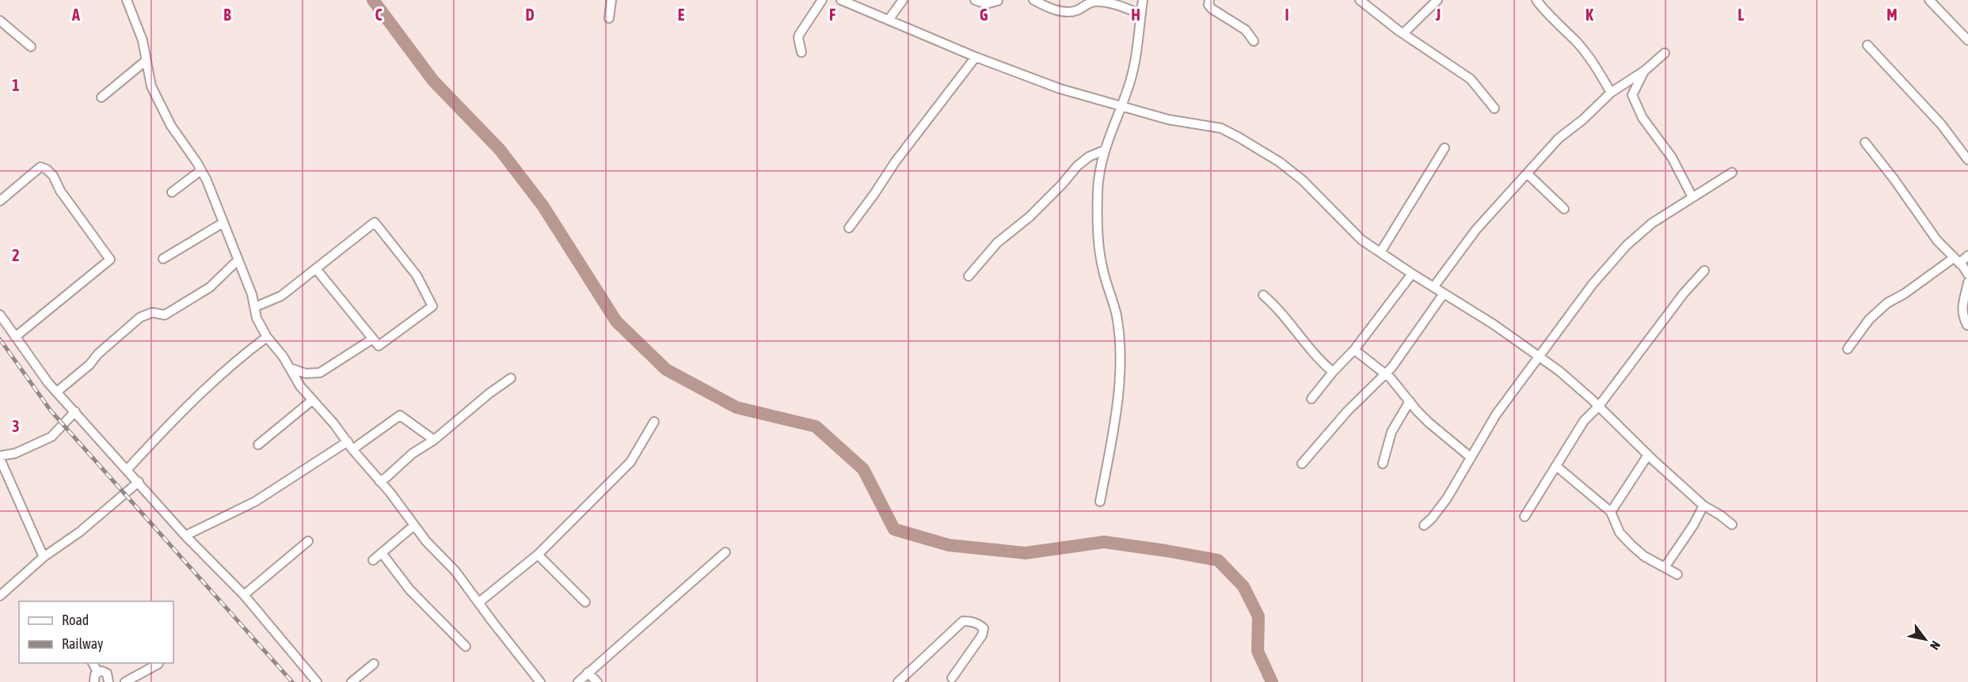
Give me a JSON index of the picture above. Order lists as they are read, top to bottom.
{
  "legend": ["Road", "Railway"],
  "north": "bottom right",
  "grid": {
    "columns": [
      "A",
      "B",
      "C",
      "D",
      "E",
      "F",
      "G",
      "H",
      "I",
      "J",
      "K",
      "L",
      "M"
    ],
    "rows": ["1", "2", "3"]
  }
}
